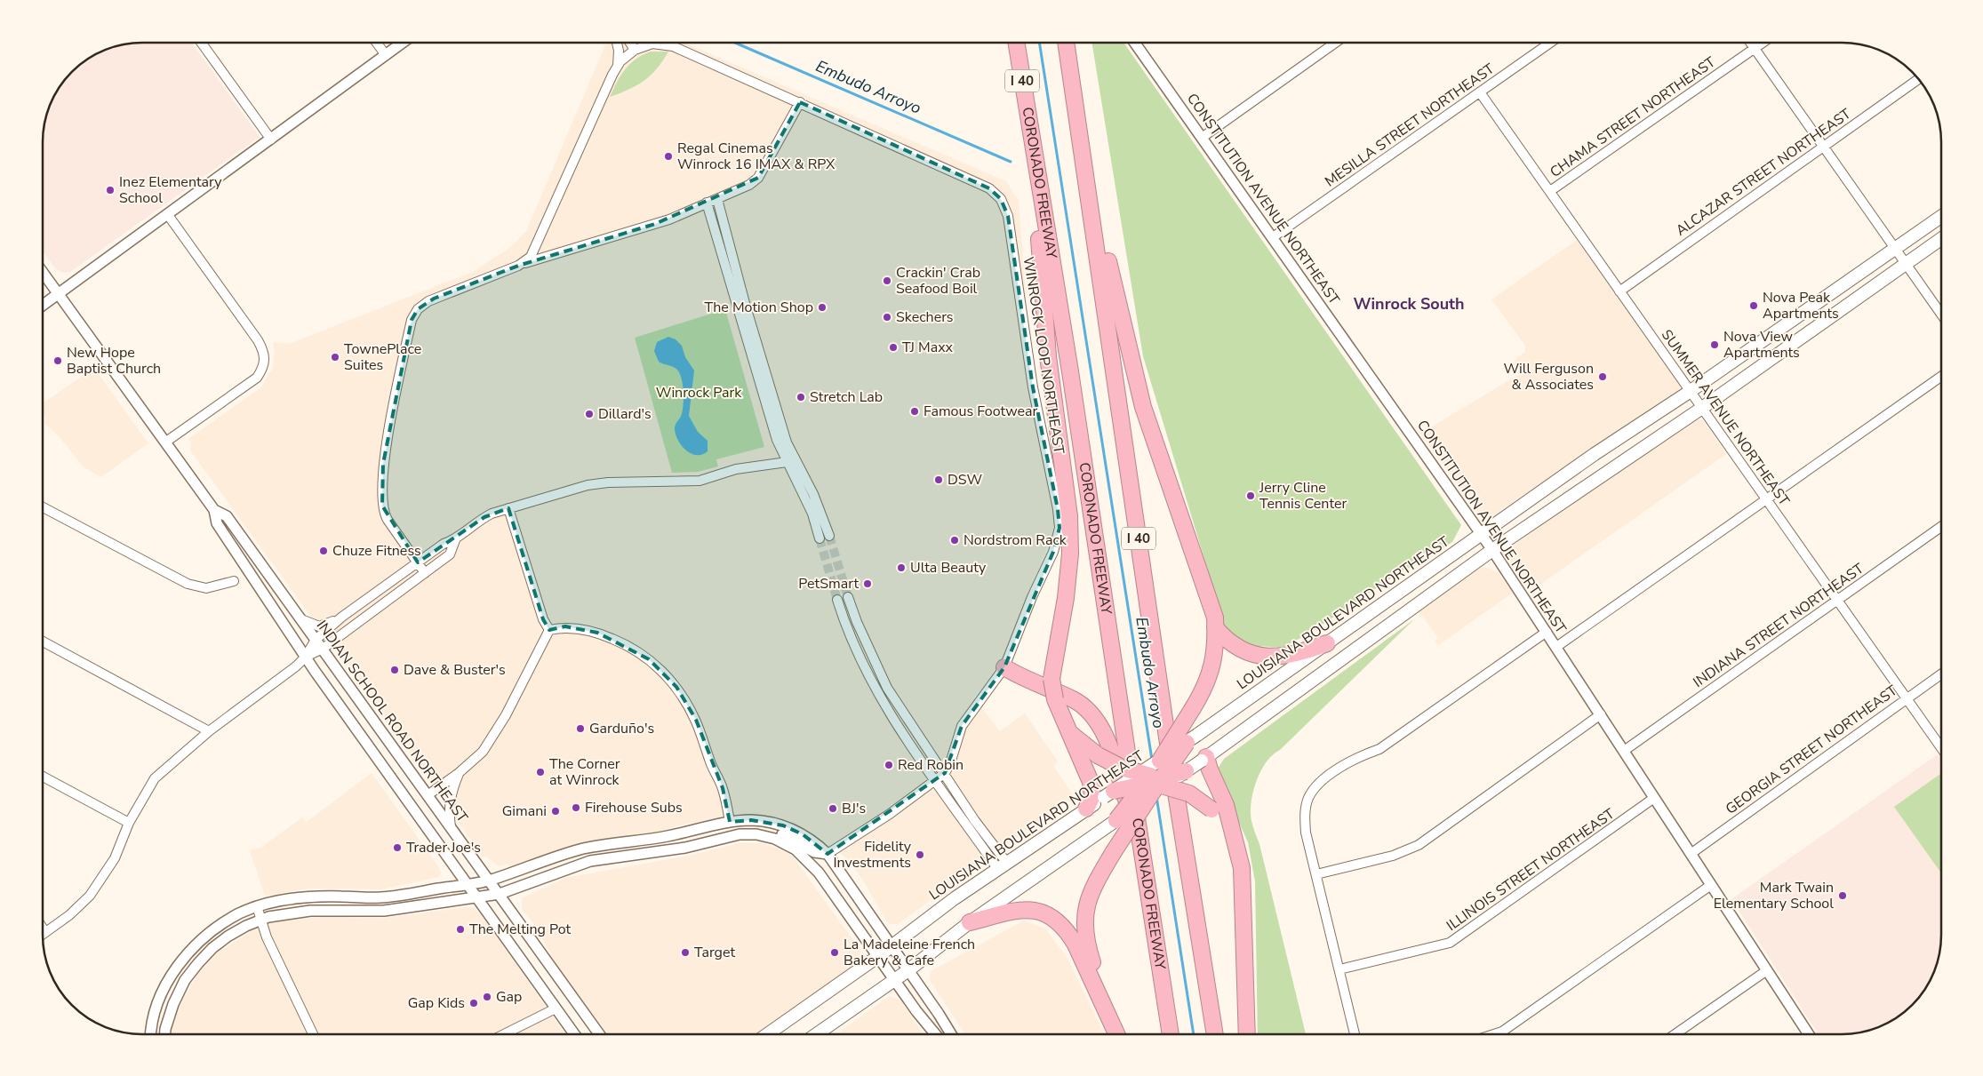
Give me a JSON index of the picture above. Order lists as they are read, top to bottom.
{
  "streets": {
    "highway": ["I 40", "CORONADO FREEWAY"],
    "main road": ["LOUISIANA BOULEVARD NORTHEAST"],
    "street": [
      "CHAMA STREET NORTHEAST",
      "MESILLA STREET NORTHEAST",
      "ALCAZAR STREET NORTHEAST",
      "CONSTITUTION AVENUE NORTHEAST",
      "WINROCK LOOP NORTHEAST",
      "SUMMER AVENUE NORTHEAST",
      "INDIANA STREET NORTHEAST",
      "INDIAN SCHOOL ROAD NORTHEAST",
      "GEORGIA STREET NORTHEAST",
      "ILLINOIS STREET NORTHEAST"
    ]
  },
  "crossings": [
    ["CHAMA STREET NORTHEAST", "SUMMER AVENUE NORTHEAST"],
    ["MESILLA STREET NORTHEAST", "CONSTITUTION AVENUE NORTHEAST"],
    ["MESILLA STREET NORTHEAST", "SUMMER AVENUE NORTHEAST"],
    ["ALCAZAR STREET NORTHEAST", "SUMMER AVENUE NORTHEAST"],
    ["CONSTITUTION AVENUE NORTHEAST", "LOUISIANA BOULEVARD NORTHEAST"],
    ["CONSTITUTION AVENUE NORTHEAST", "INDIANA STREET NORTHEAST"],
    ["CONSTITUTION AVENUE NORTHEAST", "GEORGIA STREET NORTHEAST"],
    ["CONSTITUTION AVENUE NORTHEAST", "ILLINOIS STREET NORTHEAST"],
    ["SUMMER AVENUE NORTHEAST", "LOUISIANA BOULEVARD NORTHEAST"],
    ["SUMMER AVENUE NORTHEAST", "INDIANA STREET NORTHEAST"],
    ["SUMMER AVENUE NORTHEAST", "GEORGIA STREET NORTHEAST"]
  ],
  "districts": ["Winrock South"],
  "water": ["Embudo Arroyo"],
  "parks": ["Winrock Park"],
  "places": [
    "Regal Cinemas Winrock 16 IMAX & RPX",
    "Inez Elementary School",
    "Crackin' Crab Seafood Boil",
    "Nova Peak Apartments",
    "The Motion Shop",
    "Skechers",
    "Nova View Apartments",
    "TJ Maxx",
    "TownePlace Suites",
    "New Hope Baptist Church",
    "Will Ferguson & Associates",
    "Stretch Lab",
    "Famous Footwear",
    "Dillard's",
    "DSW",
    "Jerry Cline Tennis Center",
    "Nordstrom Rack",
    "Chuze Fitness",
    "Ulta Beauty",
    "PetSmart",
    "Dave & Buster's",
    "Garduño's",
    "Red Robin",
    "The Corner at Winrock",
    "Firehouse Subs",
    "BJ's",
    "Gimani",
    "Trader Joe's",
    "Fidelity Investments",
    "Mark Twain Elementary School",
    "The Melting Pot",
    "Target",
    "La Madeleine French Bakery & Cafe",
    "Gap",
    "Gap Kids"
  ]
}
